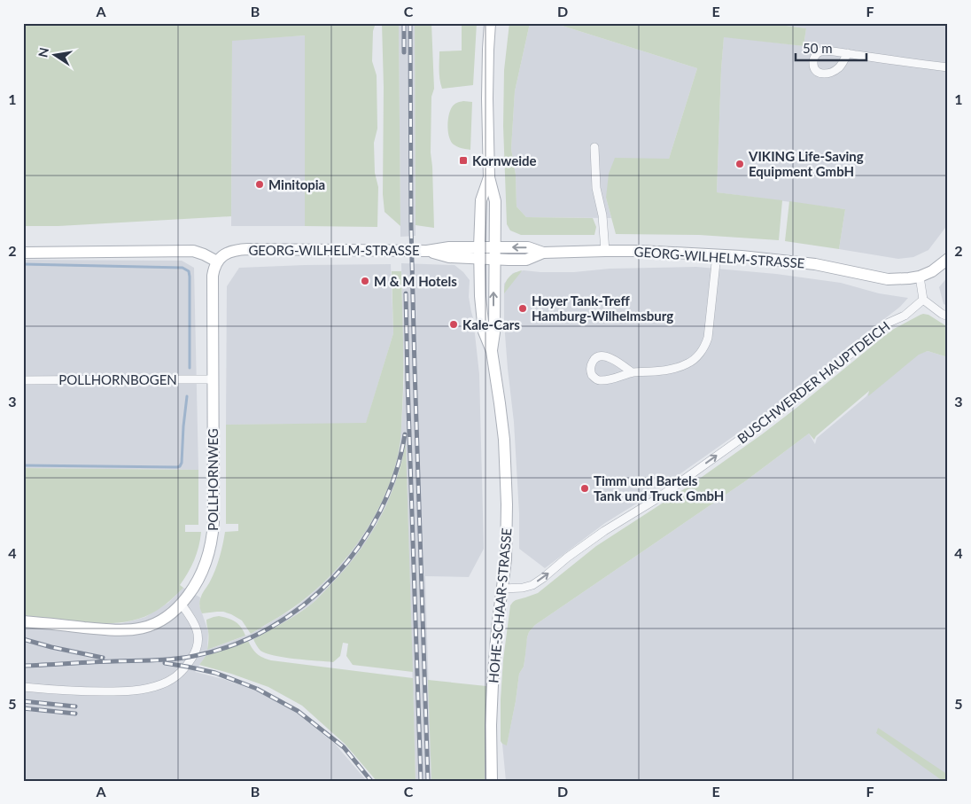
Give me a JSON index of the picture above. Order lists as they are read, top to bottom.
{
  "streets": {
    "main road": ["GEORG-WILHELM-STRASSE", "POLLHORNWEG", "HOHE-SCHAAR-STRASSE"],
    "street": ["POLLHORNBOGEN", "BUSCHWERDER HAUPTDEICH"]
  },
  "crossings": [
    ["GEORG-WILHELM-STRASSE", "POLLHORNWEG"],
    ["GEORG-WILHELM-STRASSE", "HOHE-SCHAAR-STRASSE"],
    ["POLLHORNBOGEN", "POLLHORNWEG"],
    ["BUSCHWERDER HAUPTDEICH", "HOHE-SCHAAR-STRASSE"]
  ],
  "one_way": ["BUSCHWERDER HAUPTDEICH"],
  "places": {
    "transit": ["Kornweide"],
    "other": [
      "VIKING Life-Saving Equipment GmbH",
      "Minitopia",
      "M & M Hotels",
      "Hoyer Tank-Treff Hamburg-Wilhelmsburg",
      "Kale-Cars",
      "Timm und Bartels Tank und Truck GmbH"
    ]
  },
  "scale_bar": "50 m",
  "north": "left",
  "grid": {
    "columns": [
      "A",
      "B",
      "C",
      "D",
      "E",
      "F"
    ],
    "rows": [
      "1",
      "2",
      "3",
      "4",
      "5"
    ]
  }
}
